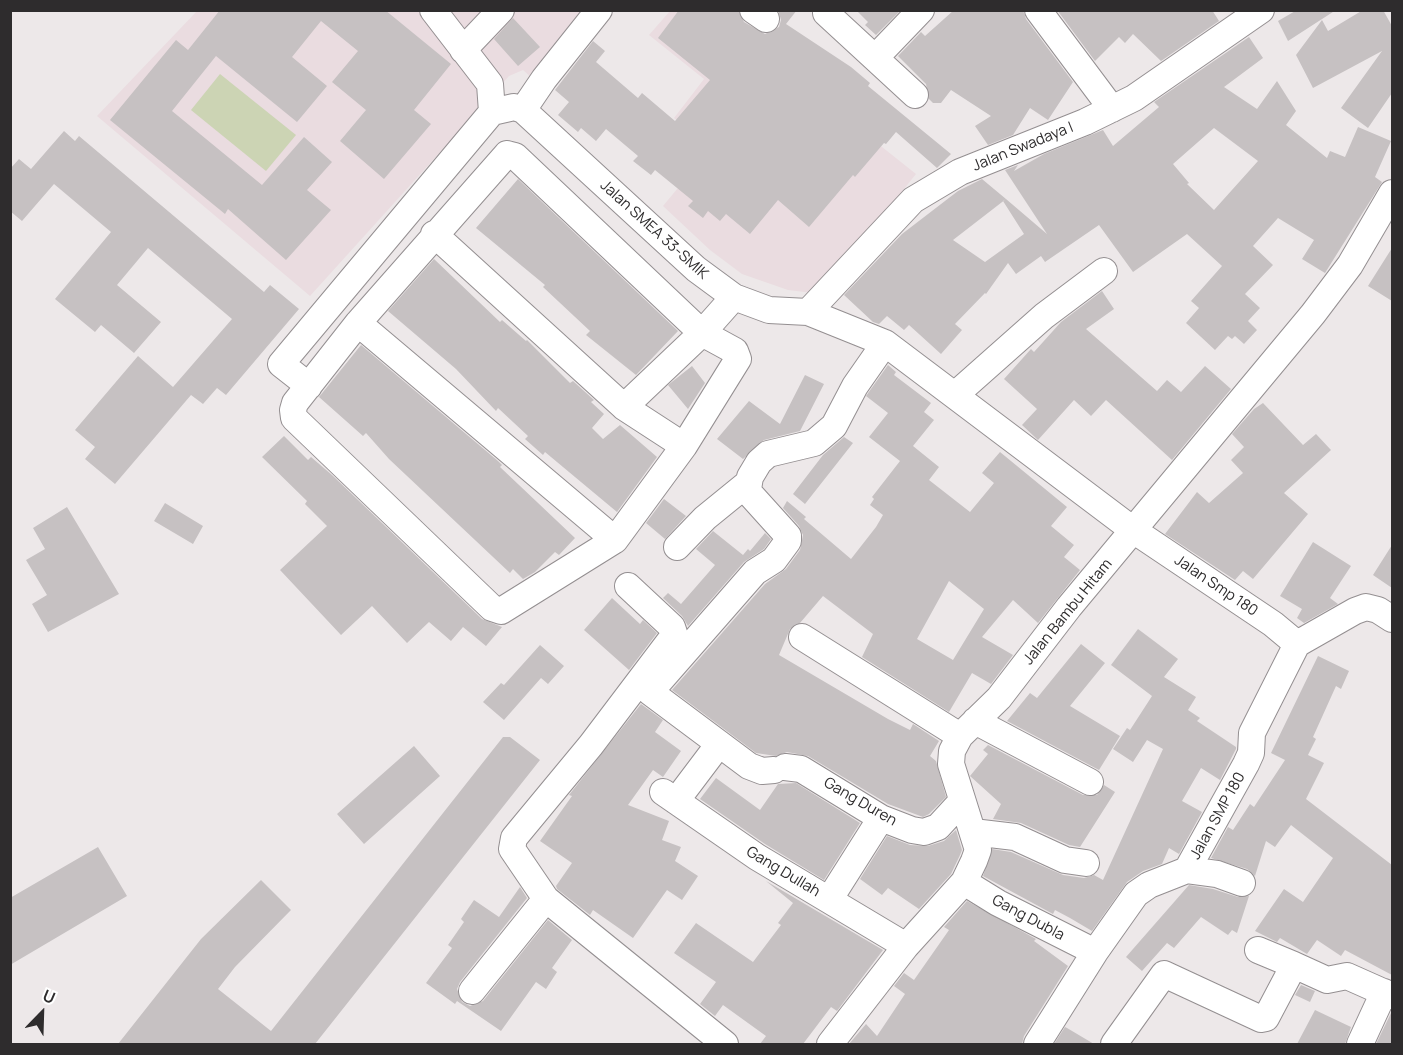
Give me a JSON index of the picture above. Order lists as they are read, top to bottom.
{
  "streets": {
    "street": [
      "Jalan Swadaya I",
      "Jalan SMEA 33-SMIK",
      "Jalan Smp 180",
      "Jalan Bambu Hitam",
      "Gang Duren",
      "Jalan SMP 180",
      "Gang Dullah",
      "Gang Dubla"
    ]
  },
  "crossings": [
    ["Jalan Swadaya I", "Jalan SMEA 33-SMIK"],
    ["Jalan SMEA 33-SMIK", "Jalan Smp 180"],
    ["Jalan SMEA 33-SMIK", "Jalan Bambu Hitam"],
    ["Jalan Smp 180", "Jalan Bambu Hitam"],
    ["Jalan Smp 180", "Jalan SMP 180"],
    ["Jalan Bambu Hitam", "Gang Duren"],
    ["Jalan Bambu Hitam", "Gang Dullah"],
    ["Jalan Bambu Hitam", "Gang Dubla"],
    ["Gang Duren", "Gang Dullah"],
    ["Jalan SMP 180", "Gang Dubla"]
  ],
  "north": "top right"
}
